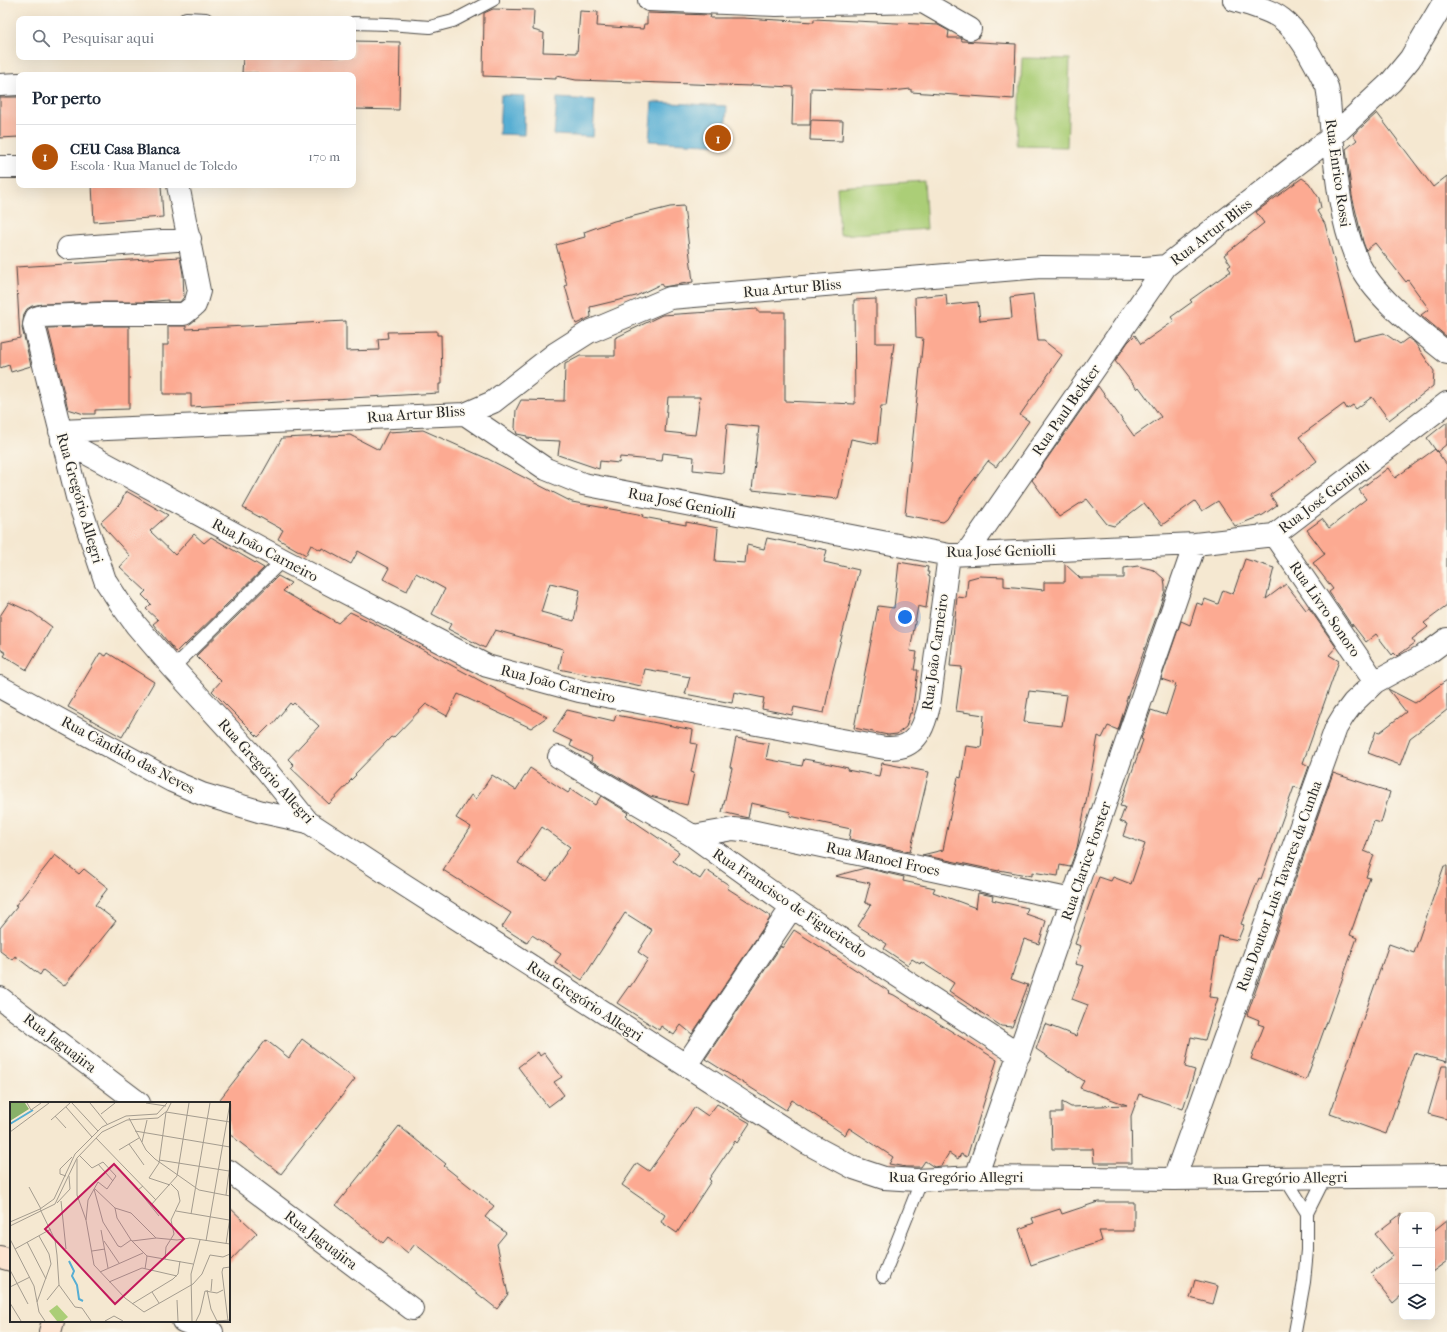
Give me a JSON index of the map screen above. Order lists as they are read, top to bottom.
{
  "streets": {
    "street": [
      "Rua Enrico Rossi",
      "Rua Artur Bliss",
      "Rua Paul Bekker",
      "Rua José Geniolli",
      "Rua Gregório Allegri",
      "Rua João Carneiro",
      "Rua Livro Sonoro",
      "Rua Cândido das Neves",
      "Rua Manoel Froes",
      "Rua Clarice Forster",
      "Rua Doutor Luis Tavares da Cunha",
      "Rua Francisco de Figueiredo",
      "Rua Jaguajira"
    ]
  },
  "crossings": [
    ["Rua Enrico Rossi", "Rua Artur Bliss"],
    ["Rua Artur Bliss", "Rua Paul Bekker"],
    ["Rua Artur Bliss", "Rua José Geniolli"],
    ["Rua Artur Bliss", "Rua Gregório Allegri"],
    ["Rua Artur Bliss", "Rua João Carneiro"],
    ["Rua Paul Bekker", "Rua José Geniolli"],
    ["Rua Paul Bekker", "Rua João Carneiro"],
    ["Rua José Geniolli", "Rua João Carneiro"],
    ["Rua José Geniolli", "Rua Livro Sonoro"],
    ["Rua José Geniolli", "Rua Clarice Forster"],
    ["Rua Gregório Allegri", "Rua João Carneiro"],
    ["Rua Gregório Allegri", "Rua Cândido das Neves"],
    ["Rua Gregório Allegri", "Rua Clarice Forster"],
    ["Rua Gregório Allegri", "Rua Doutor Luis Tavares da Cunha"],
    ["Rua Livro Sonoro", "Rua Doutor Luis Tavares da Cunha"],
    ["Rua Manoel Froes", "Rua Clarice Forster"],
    ["Rua Manoel Froes", "Rua Francisco de Figueiredo"],
    ["Rua Clarice Forster", "Rua Francisco de Figueiredo"]
  ],
  "page": {
    "search": "Pesquisar aqui",
    "heading": "Por perto",
    "pins": "1",
    "list": [
      {
        "mark": "1",
        "name": "CEU Casa Blanca",
        "note": "Escola · Rua Manuel de Toledo",
        "value": "170 m"
      }
    ],
    "map_buttons": ["+", "−"]
  }
}
